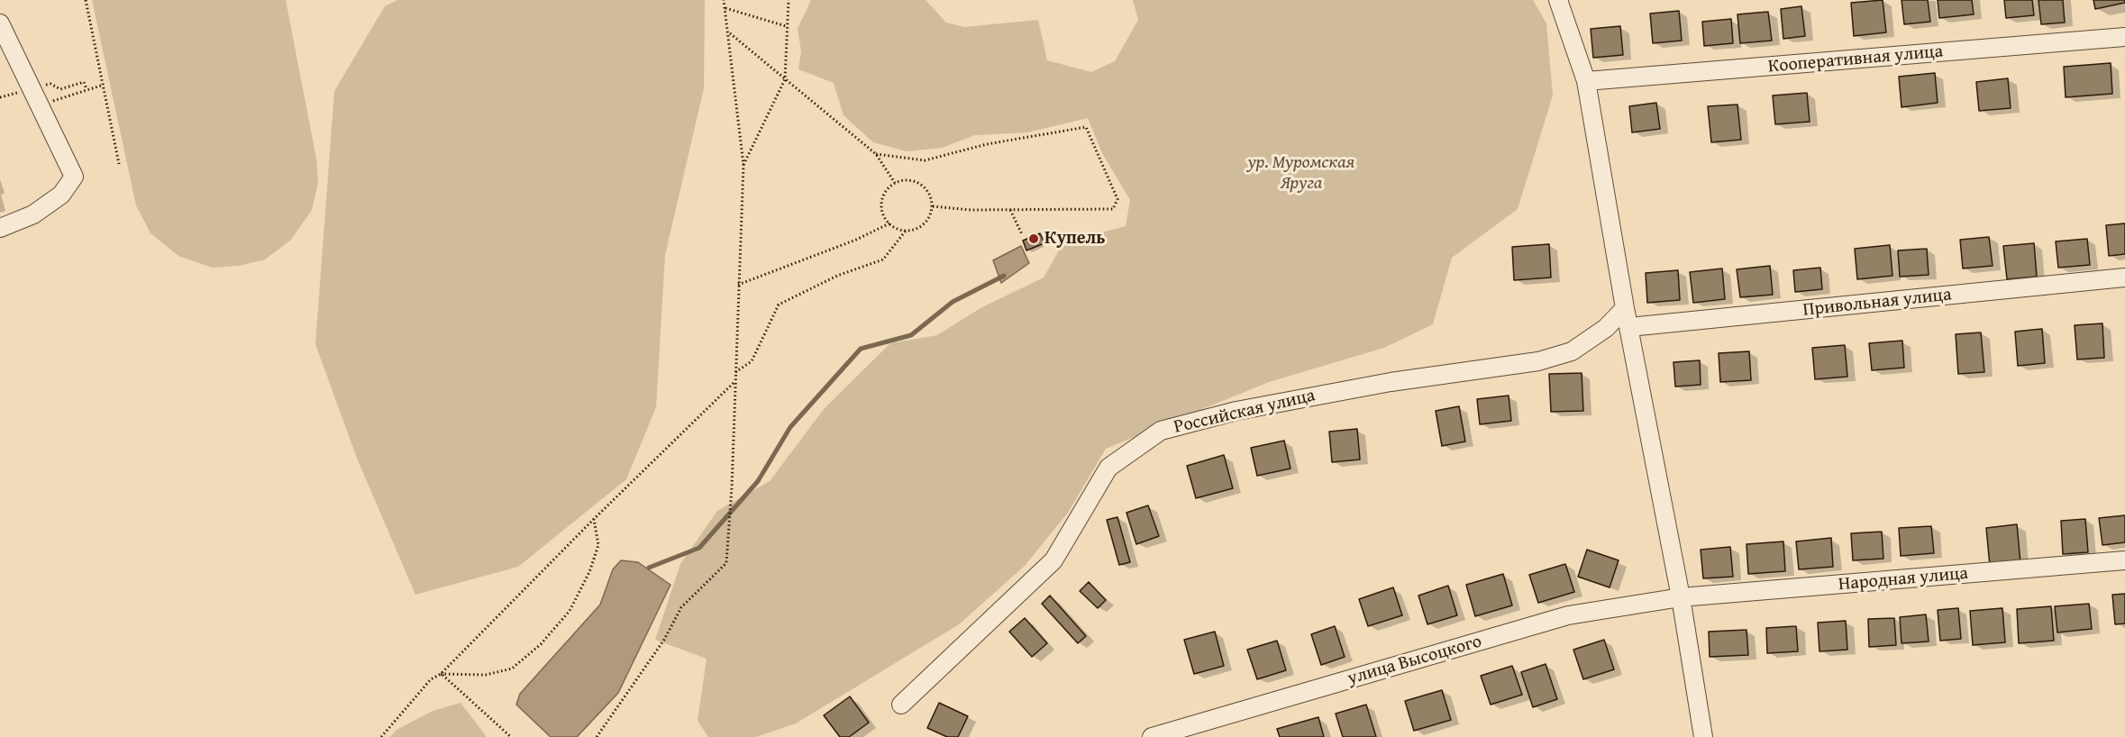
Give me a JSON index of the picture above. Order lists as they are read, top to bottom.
{
  "streets": {
    "street": [
      "Кооперативная улица",
      "Привольная улица",
      "Российская улица",
      "Народная улица",
      "улица Высоцкого"
    ]
  },
  "crossings": [
    ["Народная улица", "улица Высоцкого"]
  ],
  "parks": ["ур. Муромская Яруга"],
  "places": ["Купель"]
}
